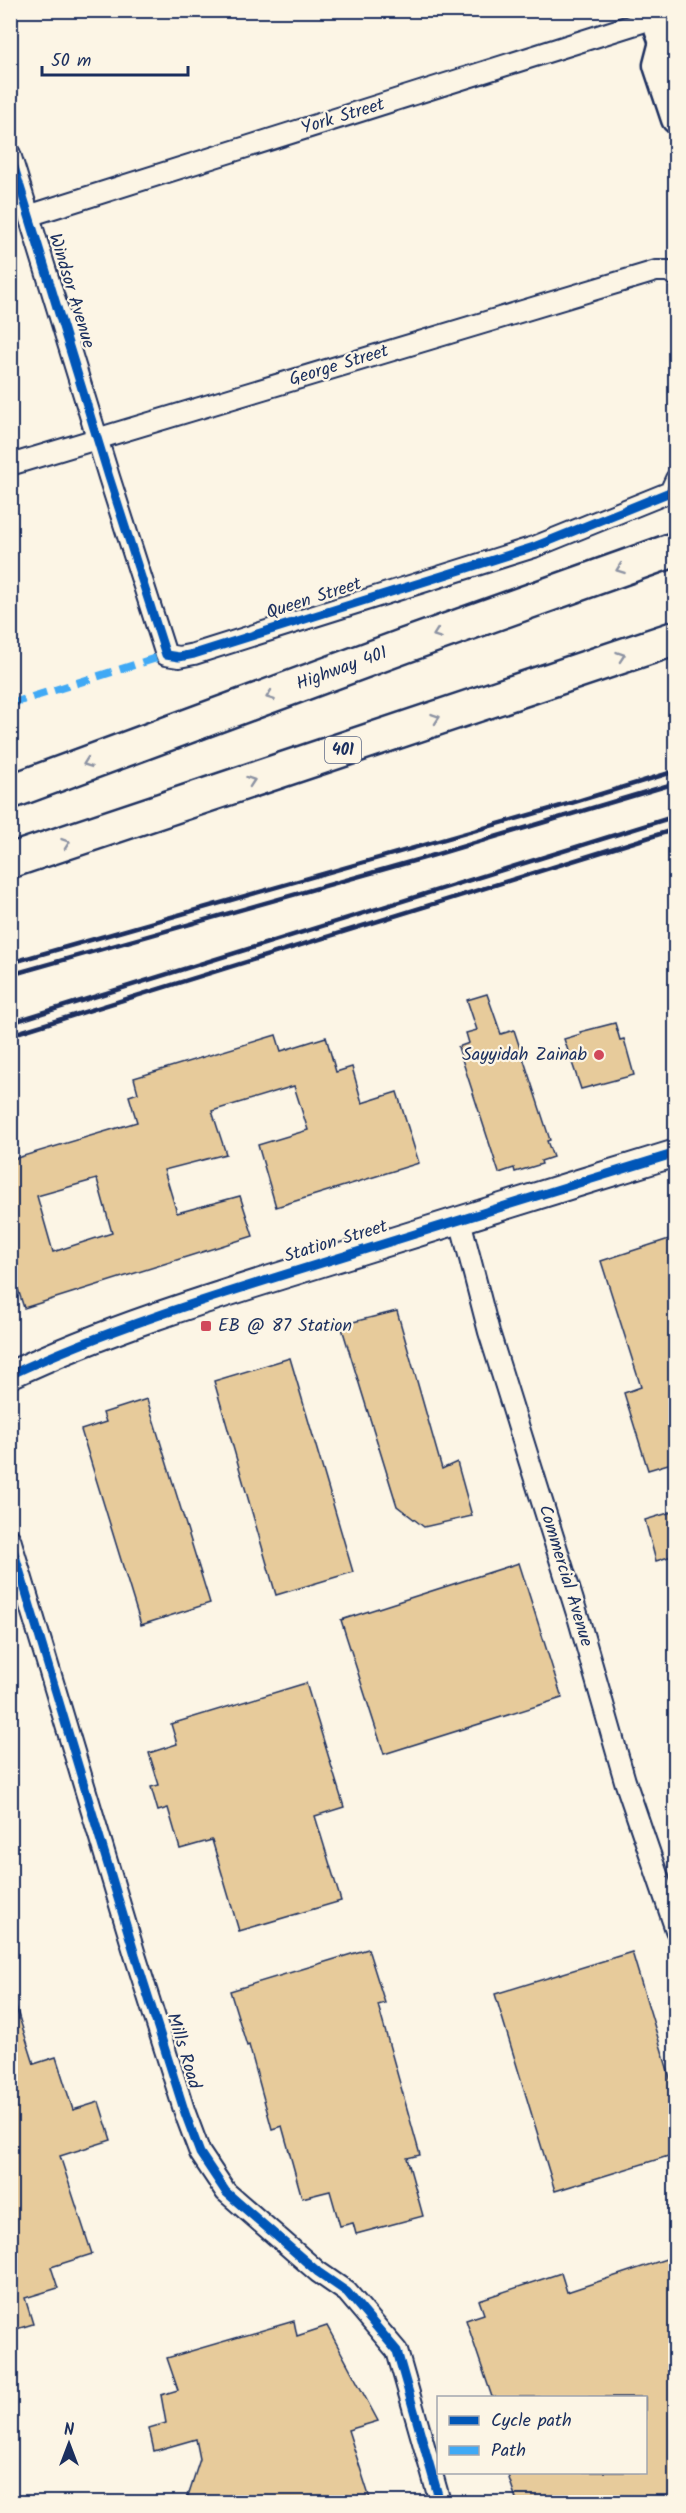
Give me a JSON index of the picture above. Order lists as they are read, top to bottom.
{
  "streets": {
    "highway": ["Highway 401", "401"],
    "street": [
      "York Street",
      "Windsor Avenue",
      "George Street",
      "Queen Street",
      "Station Street",
      "Commercial Avenue",
      "Mills Road"
    ]
  },
  "crossings": [
    ["York Street", "Windsor Avenue"],
    ["Windsor Avenue", "George Street"],
    ["Windsor Avenue", "Queen Street"],
    ["George Street", "Queen Street"],
    ["Station Street", "Commercial Avenue"]
  ],
  "places": {
    "other": ["Sayyidah Zainab"],
    "transit": ["EB @ 87 Station"]
  },
  "legend": ["Cycle path", "Path"],
  "scale_bar": "50 m",
  "north": "top"
}
